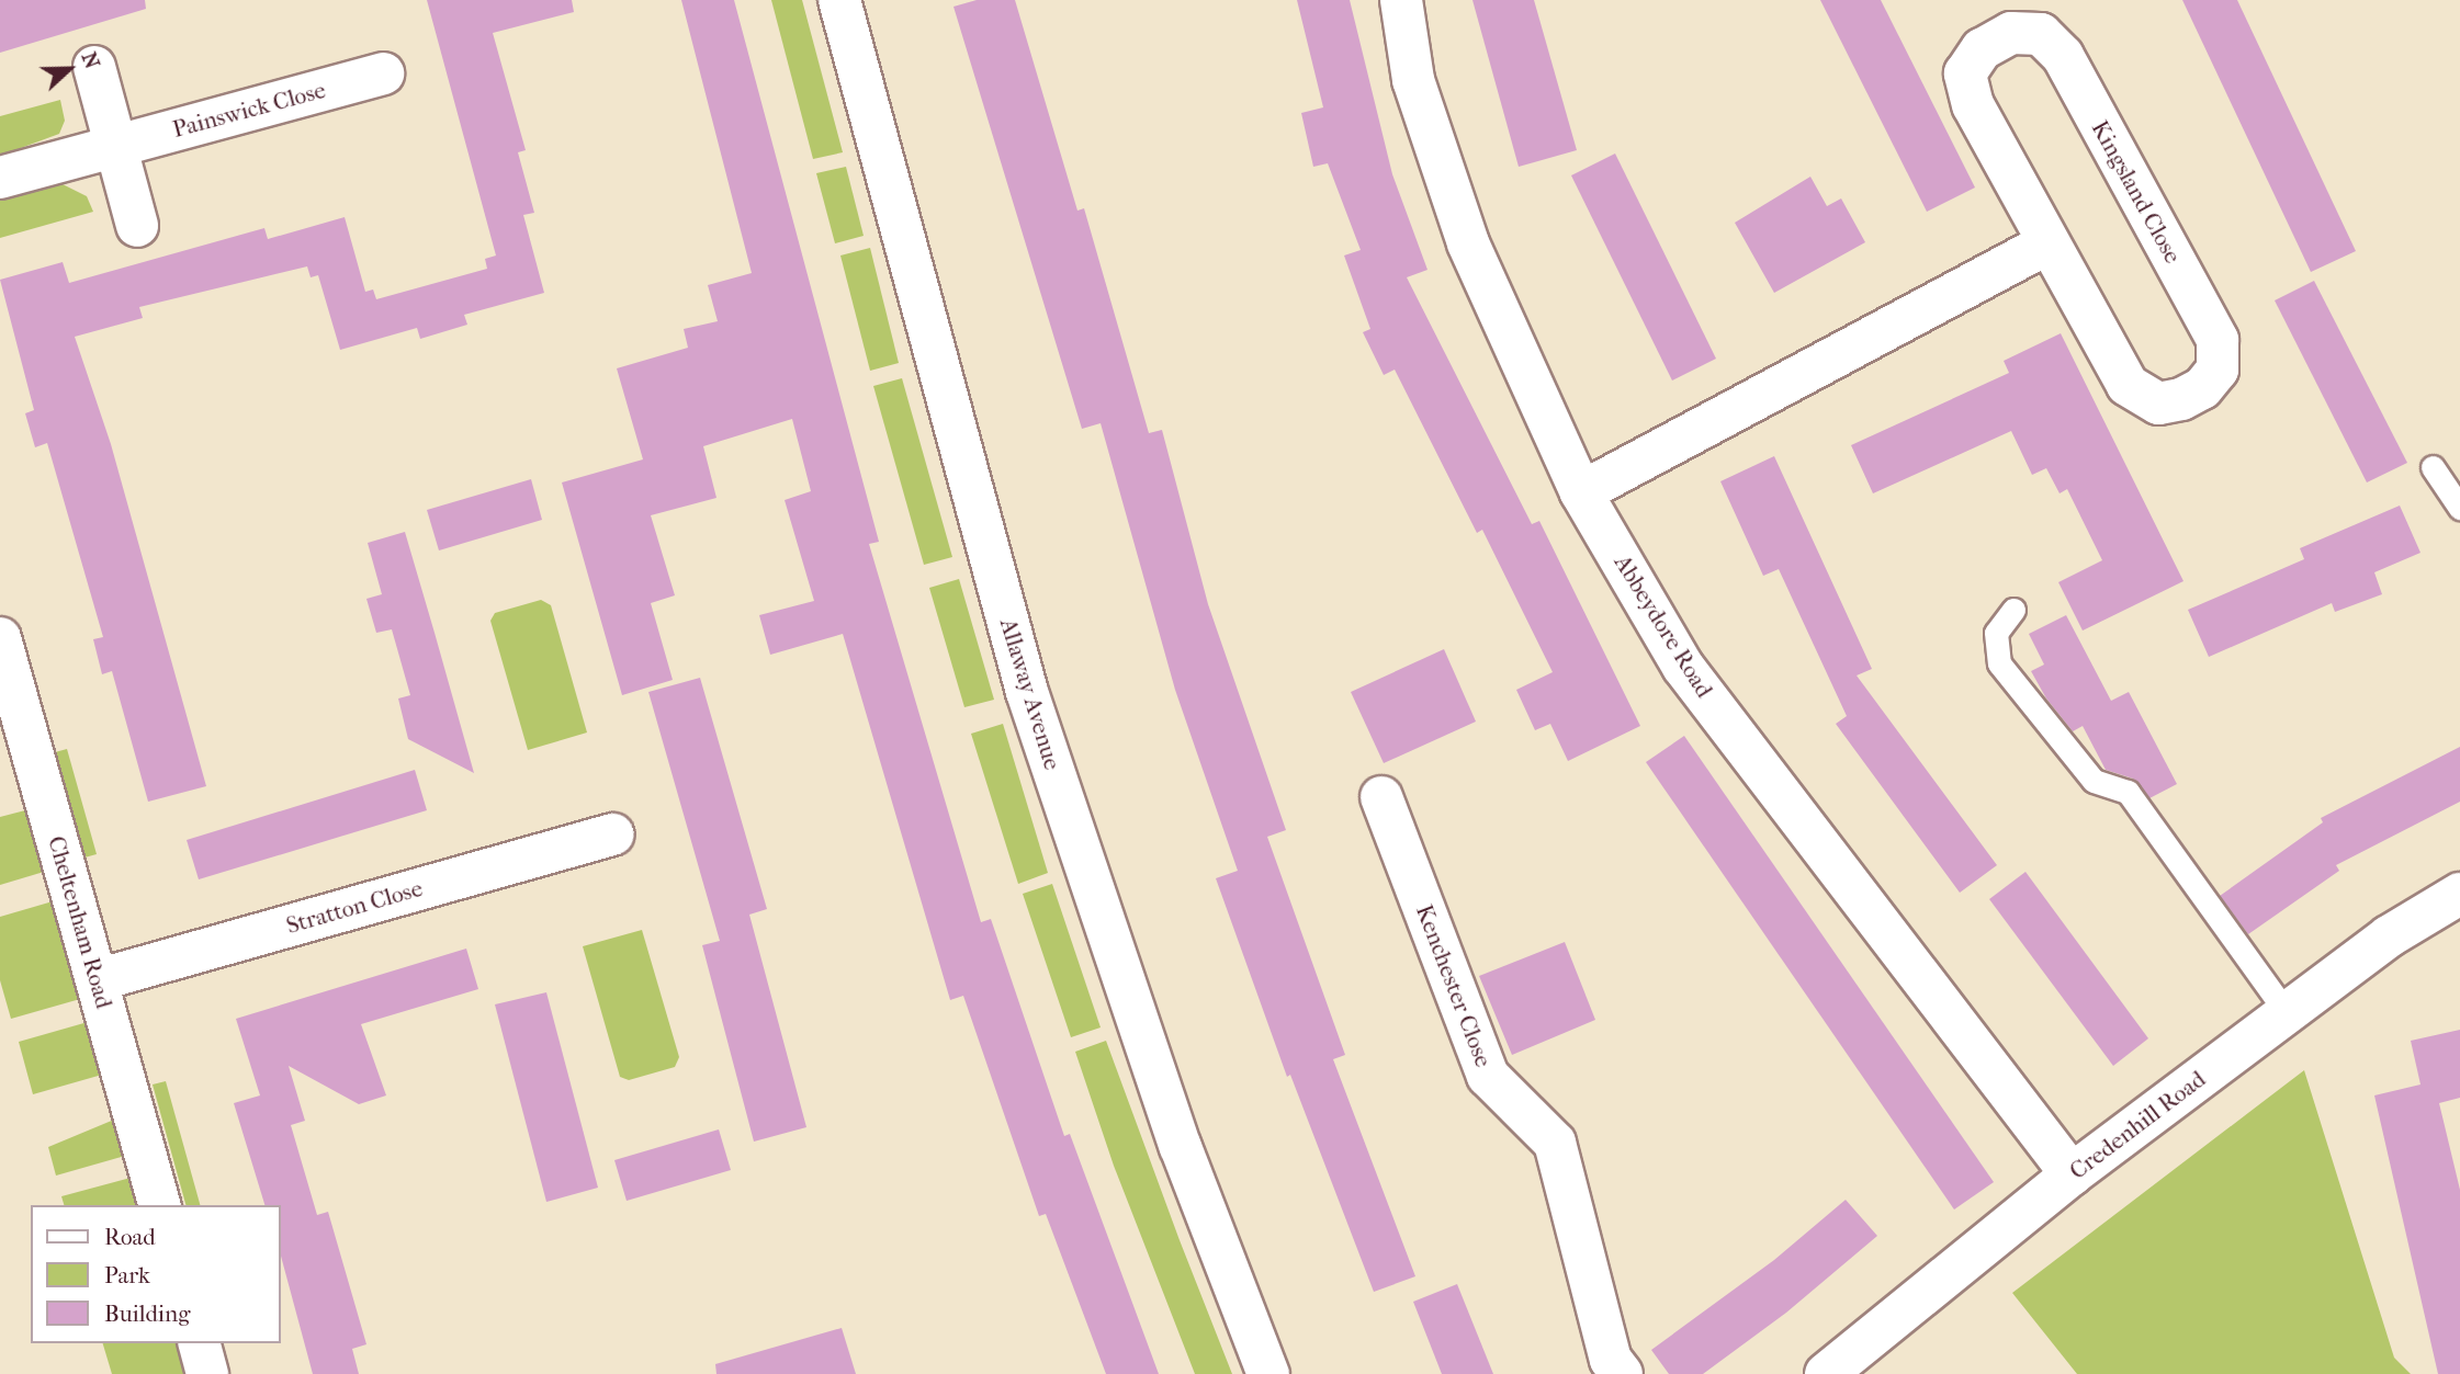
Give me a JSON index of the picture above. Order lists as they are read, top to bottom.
{
  "streets": {
    "street": [
      "Painswick Close",
      "Kingsland Close",
      "Abbeydore Road",
      "Allaway Avenue",
      "Stratton Close",
      "Cheltenham Road",
      "Kenchester Close",
      "Credenhill Road"
    ]
  },
  "crossings": [
    ["Abbeydore Road", "Credenhill Road"],
    ["Stratton Close", "Cheltenham Road"]
  ],
  "legend": ["Road", "Park", "Building"],
  "north": "right"
}
